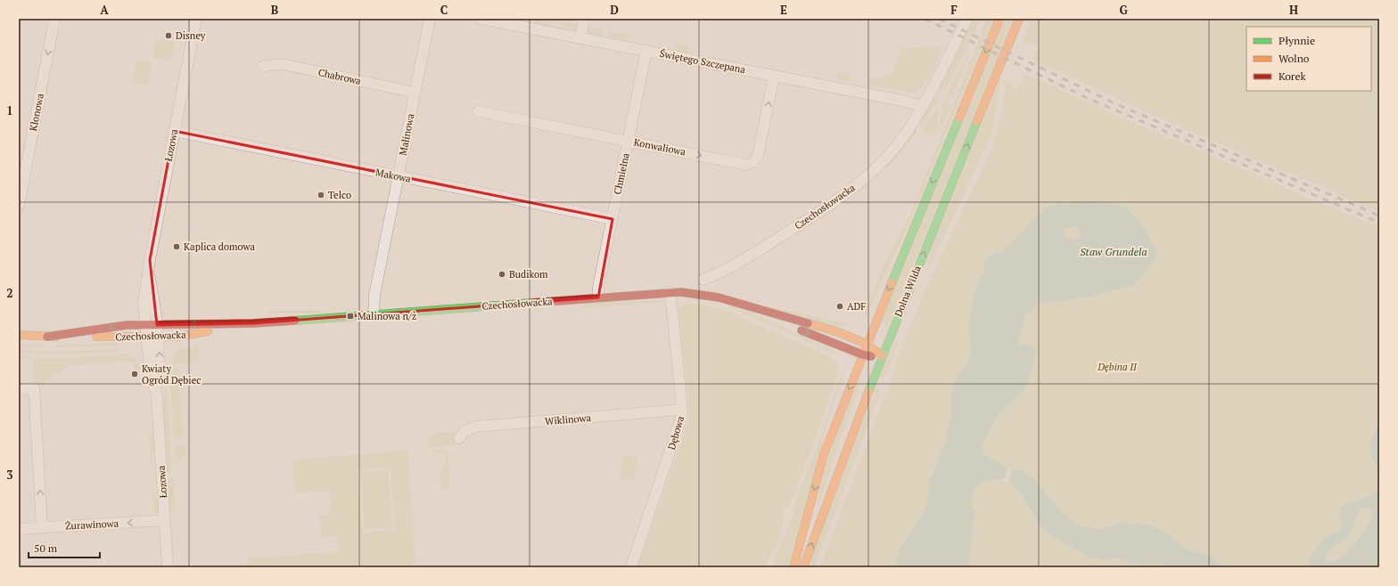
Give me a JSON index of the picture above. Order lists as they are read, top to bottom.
{
  "streets": {
    "street": [
      "Świętego Szczepana",
      "Chabrowa",
      "Klonowa",
      "Malinowa",
      "Łozowa",
      "Konwaliowa",
      "Chmielna",
      "Makowa",
      "Czechosłowacka",
      "Dolna Wilda",
      "Wiklinowa",
      "Dębowa",
      "Żurawinowa"
    ]
  },
  "crossings": [
    ["Świętego Szczepana", "Konwaliowa"],
    ["Świętego Szczepana", "Chmielna"],
    ["Świętego Szczepana", "Czechosłowacka"],
    ["Chabrowa", "Malinowa"],
    ["Malinowa", "Makowa"],
    ["Malinowa", "Czechosłowacka"],
    ["Łozowa", "Makowa"],
    ["Łozowa", "Czechosłowacka"],
    ["Łozowa", "Żurawinowa"],
    ["Konwaliowa", "Chmielna"],
    ["Chmielna", "Makowa"],
    ["Chmielna", "Czechosłowacka"],
    ["Czechosłowacka", "Dolna Wilda"],
    ["Czechosłowacka", "Dębowa"],
    ["Wiklinowa", "Dębowa"]
  ],
  "one_way": ["Klonowa", "Żurawinowa"],
  "water": ["Staw Grundela"],
  "parks": ["Dębina II"],
  "places": {
    "other": [
      "Disney",
      "Telco",
      "Kaplica domowa",
      "Budikom",
      "ADF",
      "Kwiaty Ogród Dębiec"
    ],
    "transit": ["Malinowa n/ż"]
  },
  "legend": ["Płynnie", "Wolno", "Korek"],
  "scale_bar": "50 m",
  "grid": {
    "columns": [
      "A",
      "B",
      "C",
      "D",
      "E",
      "F",
      "G",
      "H"
    ],
    "rows": ["1", "2", "3"]
  }
}
